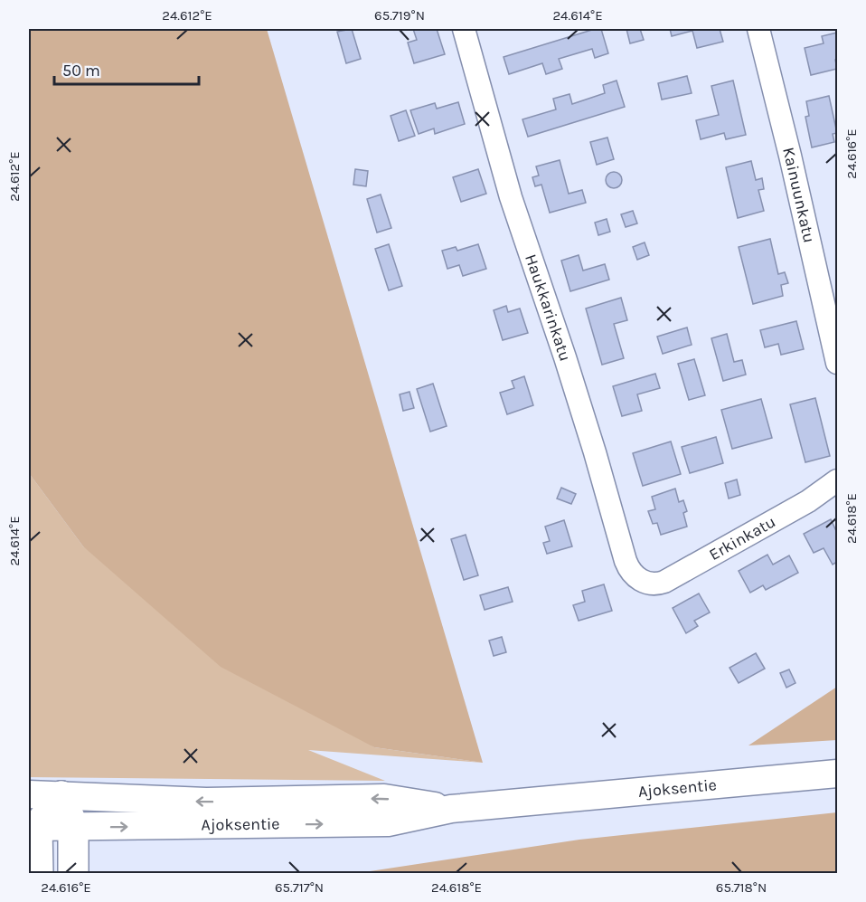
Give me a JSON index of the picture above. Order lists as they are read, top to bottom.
{
  "streets": {
    "main road": ["Ajoksentie"],
    "street": ["Kainuunkatu", "Haukkarinkatu", "Erkinkatu"]
  },
  "crossings": [
    ["Haukkarinkatu", "Erkinkatu"]
  ],
  "scale_bar": "50 m",
  "coordinates": [
    "24.612°E",
    "65.719°N",
    "24.614°E",
    "24.616°E",
    "24.618°E",
    "65.717°N",
    "65.718°N"
  ]
}
